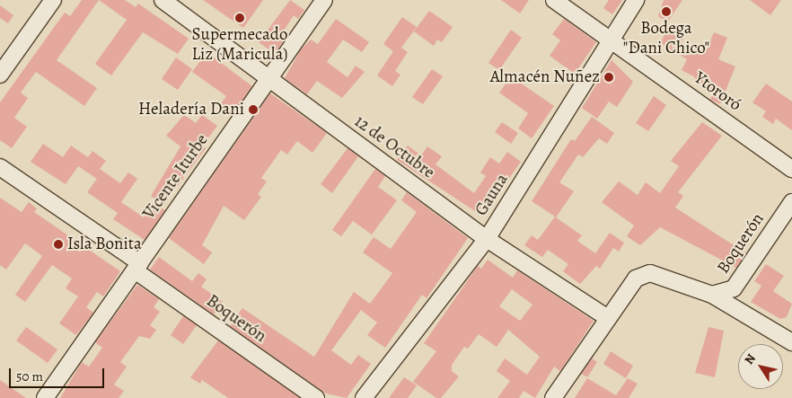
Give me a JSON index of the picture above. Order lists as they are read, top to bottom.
{
  "streets": {
    "street": [
      "Ytororó",
      "12 de Octubre",
      "Vicente Iturbe",
      "Gauna",
      "Boquerón"
    ]
  },
  "crossings": [
    ["Ytororó", "Gauna"],
    ["12 de Octubre", "Vicente Iturbe"],
    ["12 de Octubre", "Gauna"],
    ["12 de Octubre", "Boquerón"],
    ["Vicente Iturbe", "Boquerón"]
  ],
  "places": [
    "Bodega \"Dani Chico\"",
    "Supermecado Liz (Maricula)",
    "Almacén Nuñez",
    "Heladería Dani",
    "Isla Bonita"
  ],
  "scale_bar": "50 m",
  "north": "top left"
}
